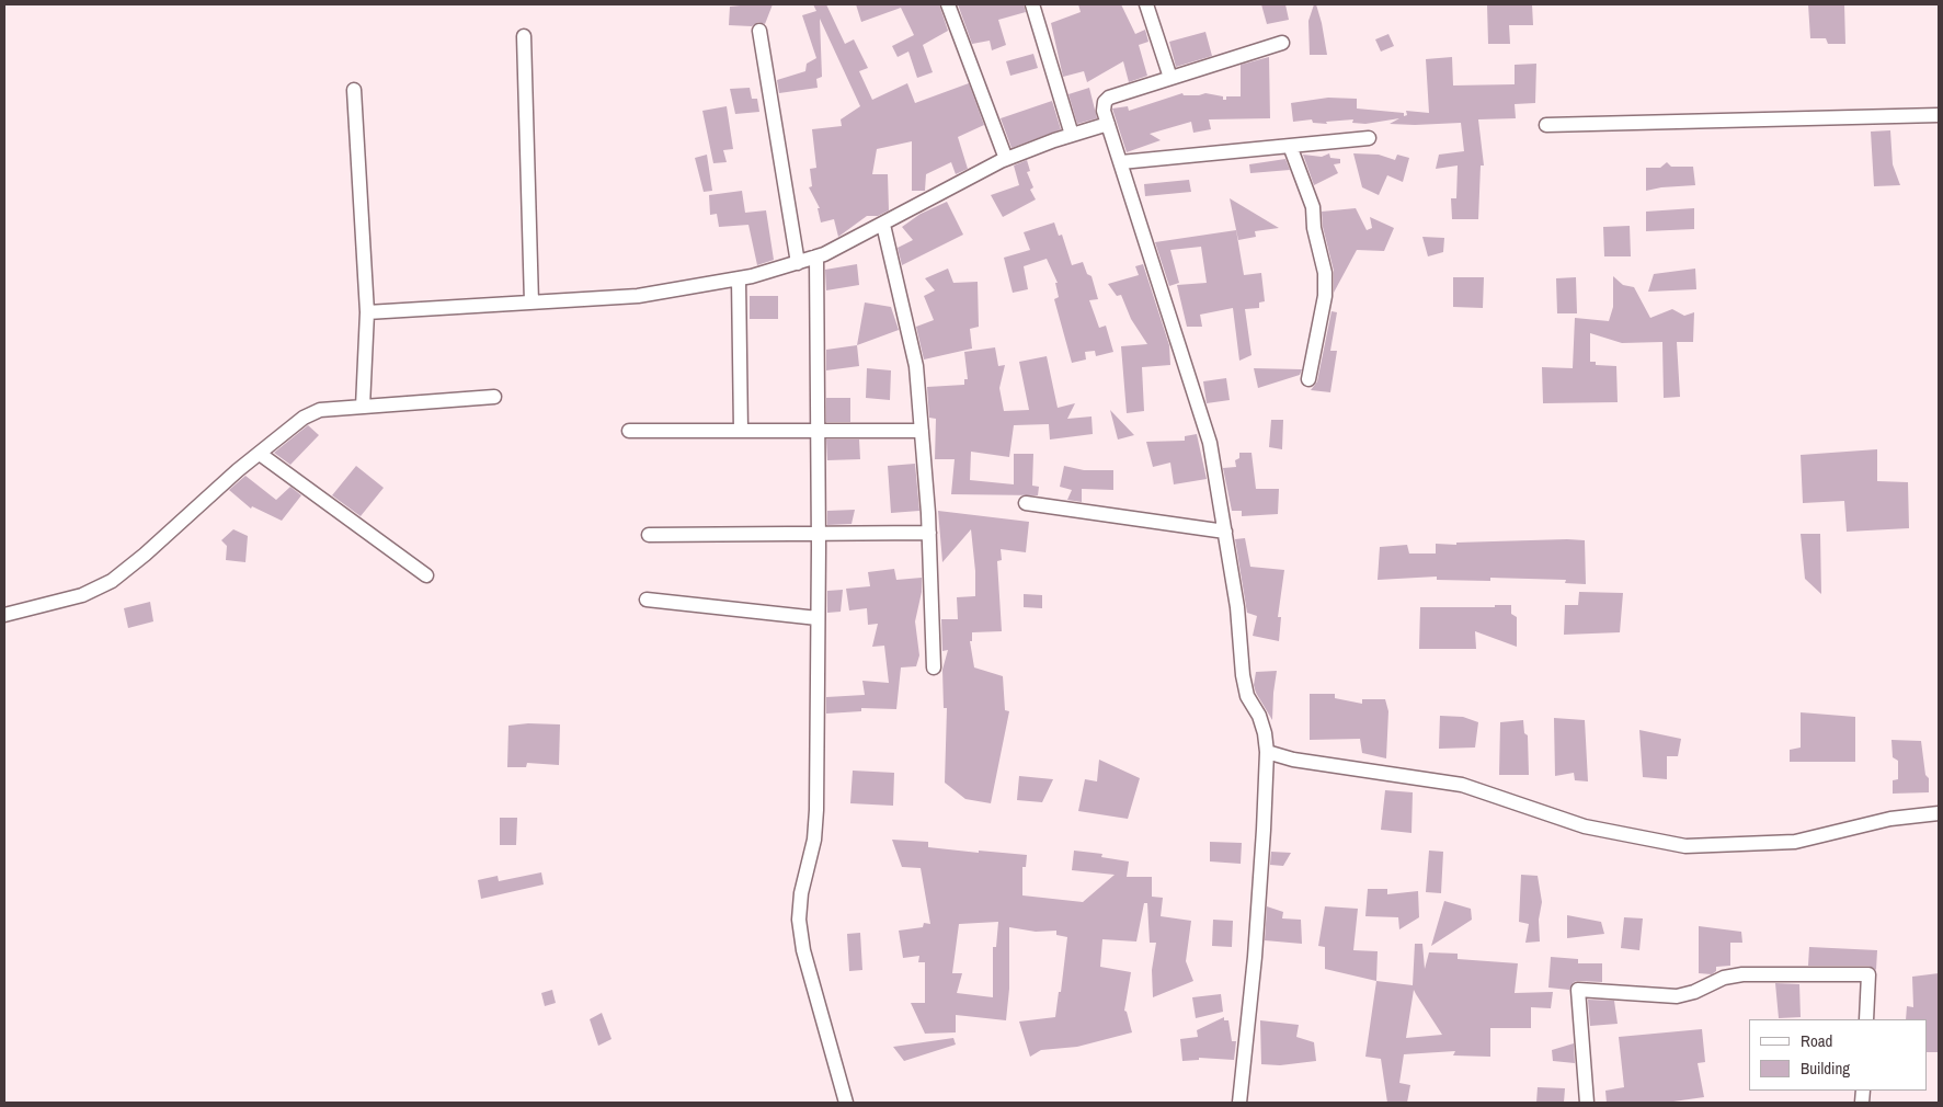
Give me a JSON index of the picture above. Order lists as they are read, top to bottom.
{
  "legend": ["Road", "Building"]
}
